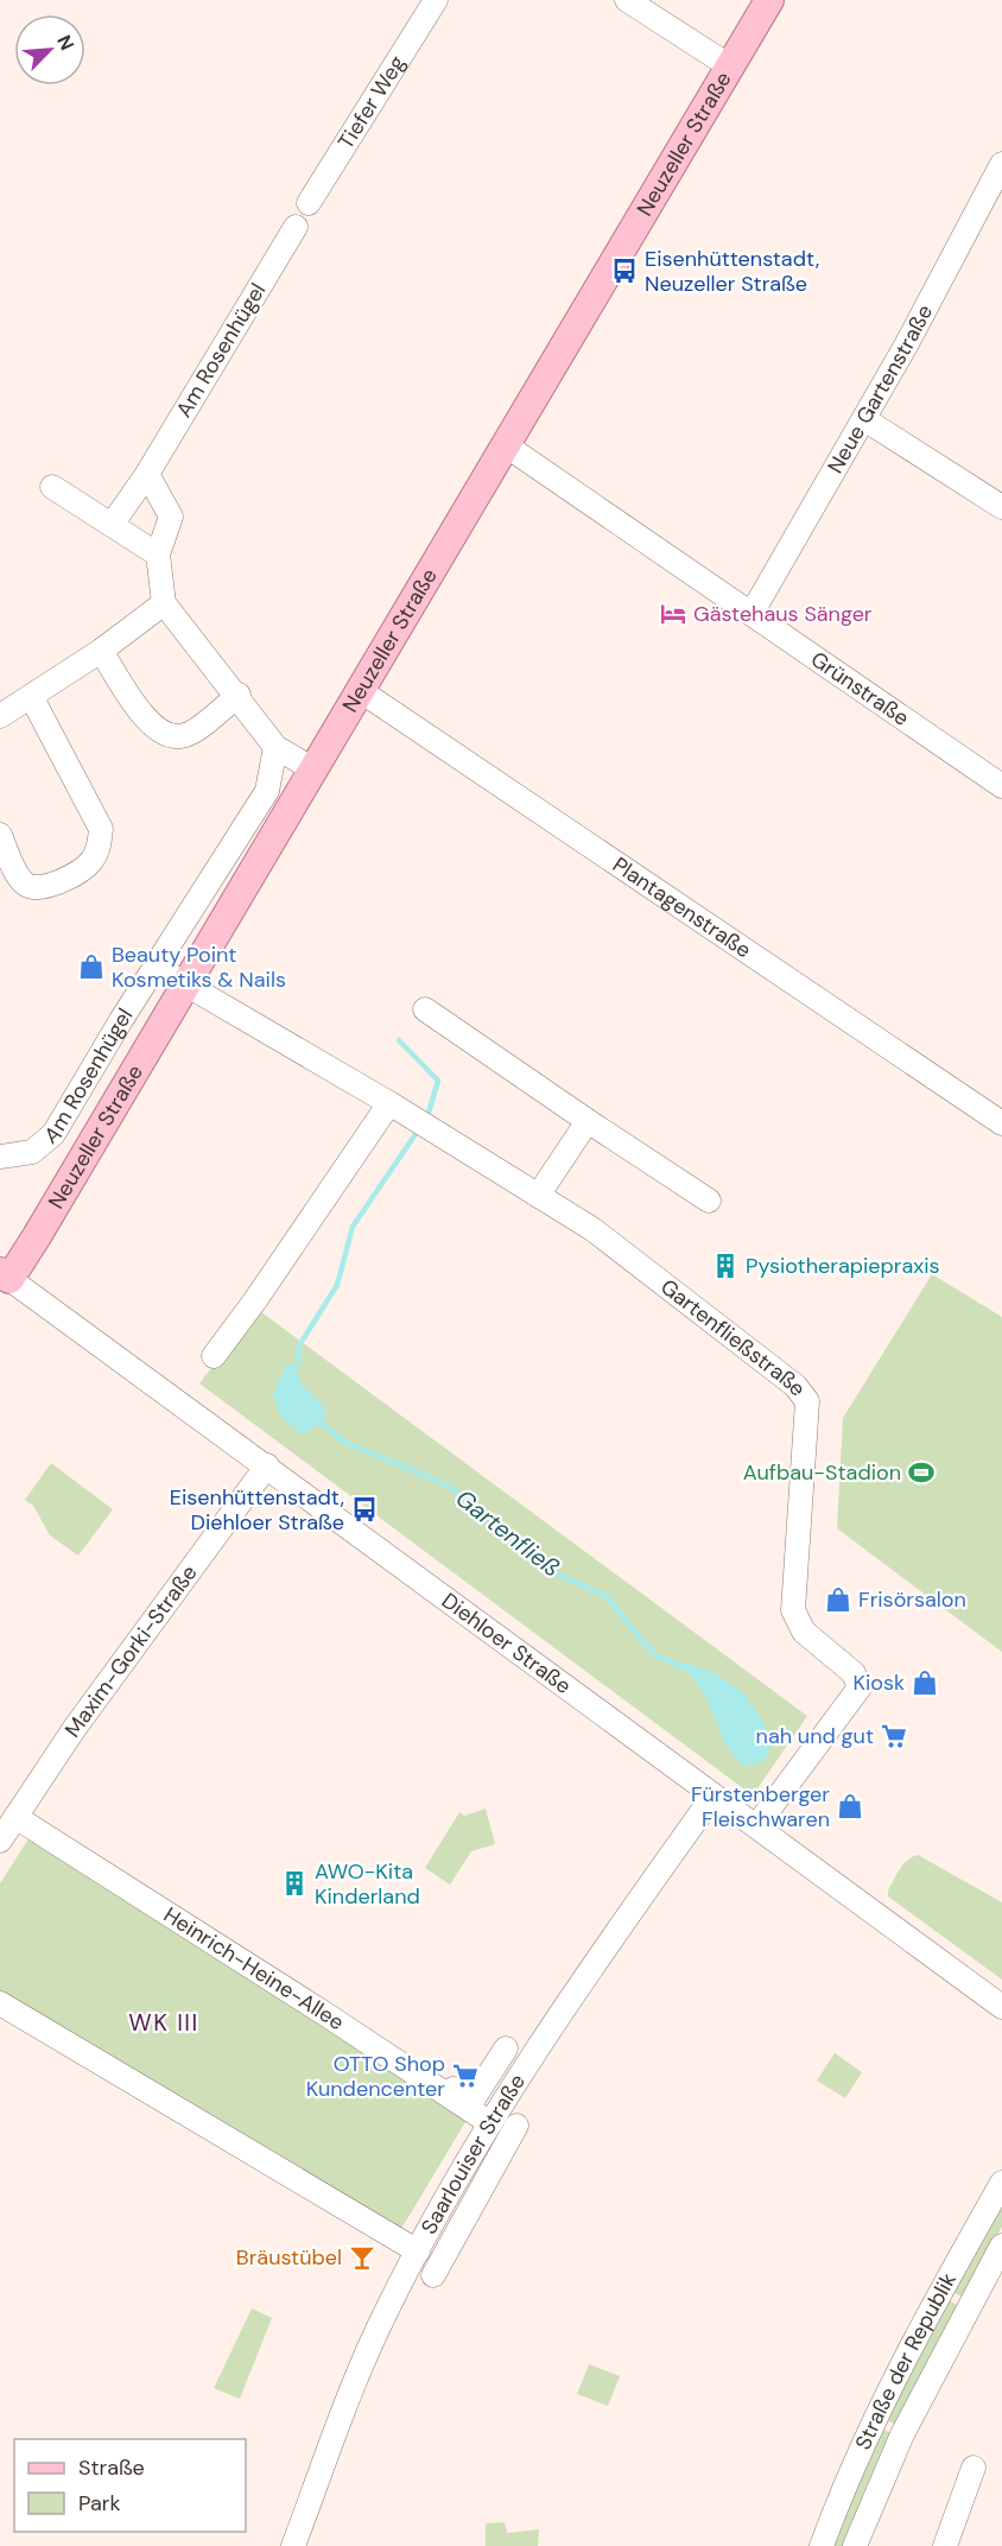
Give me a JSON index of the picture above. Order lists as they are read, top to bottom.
{
  "streets": {
    "main road": ["Neuzeller Straße"],
    "street": [
      "Tiefer Weg",
      "Am Rosenhügel",
      "Neue Gartenstraße",
      "Grünstraße",
      "Plantagenstraße",
      "Gartenfließstraße",
      "Diehloer Straße",
      "Maxim-Gorki-Straße",
      "Heinrich-Heine-Allee",
      "Saarlouiser Straße",
      "Straße der Republik"
    ]
  },
  "crossings": [
    ["Neuzeller Straße", "Grünstraße"],
    ["Neuzeller Straße", "Plantagenstraße"],
    ["Neuzeller Straße", "Gartenfließstraße"],
    ["Neuzeller Straße", "Diehloer Straße"],
    ["Neue Gartenstraße", "Grünstraße"],
    ["Gartenfließstraße", "Diehloer Straße"],
    ["Diehloer Straße", "Maxim-Gorki-Straße"],
    ["Diehloer Straße", "Saarlouiser Straße"],
    ["Maxim-Gorki-Straße", "Heinrich-Heine-Allee"],
    ["Heinrich-Heine-Allee", "Saarlouiser Straße"]
  ],
  "districts": ["WK III"],
  "water": ["Gartenfließ"],
  "places": {
    "bus stop": ["Eisenhüttenstadt, Neuzeller Straße", "Eisenhüttenstadt, Diehloer Straße"],
    "hotel": ["Gästehaus Sänger"],
    "shop": [
      "Beauty Point Kosmetiks & Nails",
      "Frisörsalon",
      "Kiosk",
      "Fürstenberger Fleischwaren"
    ],
    "building": ["Pysiotherapiepraxis", "AWO-Kita Kinderland"],
    "sports": ["Aufbau-Stadion"],
    "supermarket": ["nah und gut", "OTTO Shop Kundencenter"],
    "bar": ["Bräustübel"]
  },
  "legend": ["Straße", "Park"],
  "north": "top right"
}
